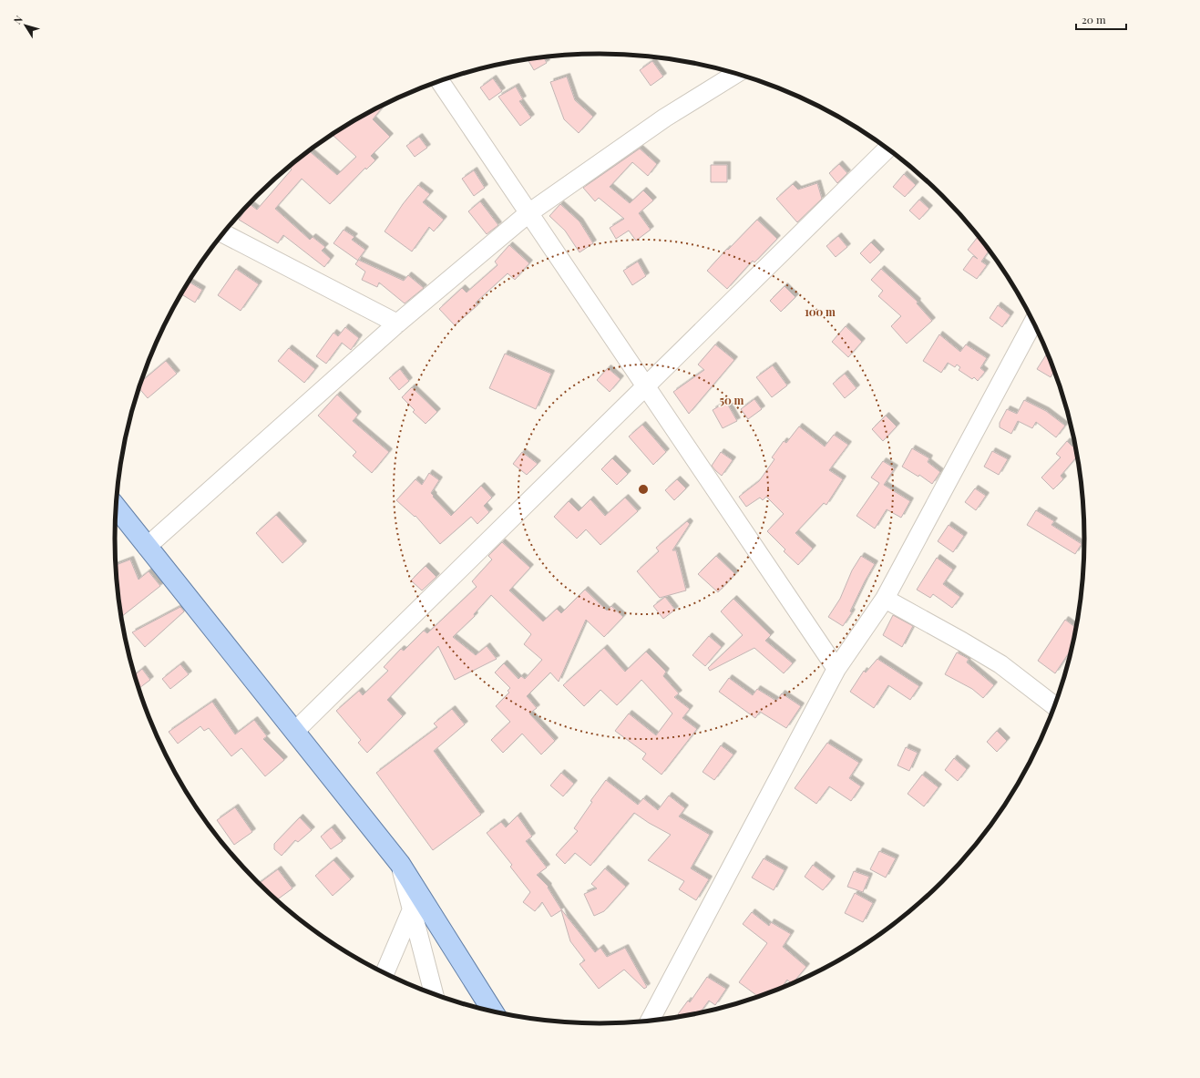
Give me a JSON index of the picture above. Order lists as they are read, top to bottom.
{
  "scale_bar": "20 m",
  "north": "top left",
  "rings": ["100 m", "50 m"]
}
